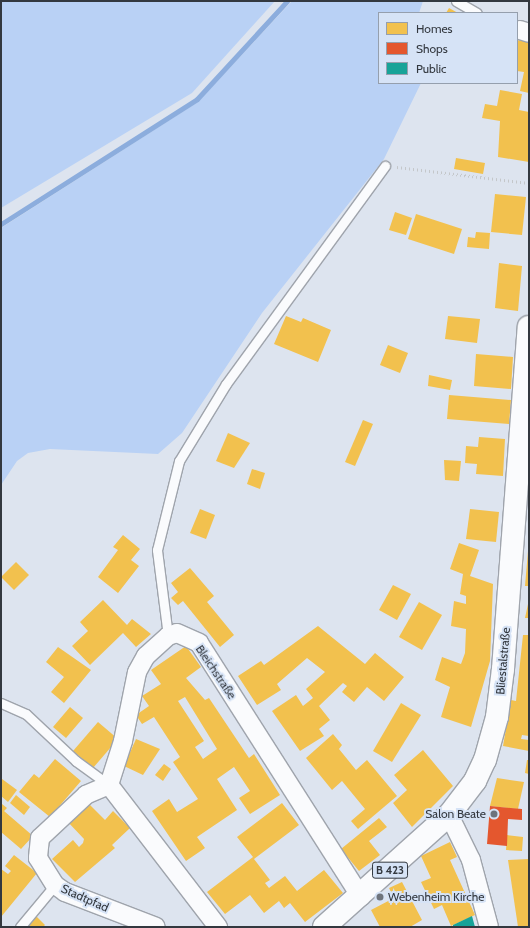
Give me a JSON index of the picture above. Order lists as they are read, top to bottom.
{
  "streets": {
    "main road": ["Bliestalstraße", "B 423"],
    "street": ["Bleichstraße", "Stadtpfad"]
  },
  "crossings": [
    ["Bliestalstraße", "Bleichstraße"]
  ],
  "places": ["Salon Beate", "Webenheim Kirche"],
  "legend": ["Homes", "Shops", "Public"]
}
